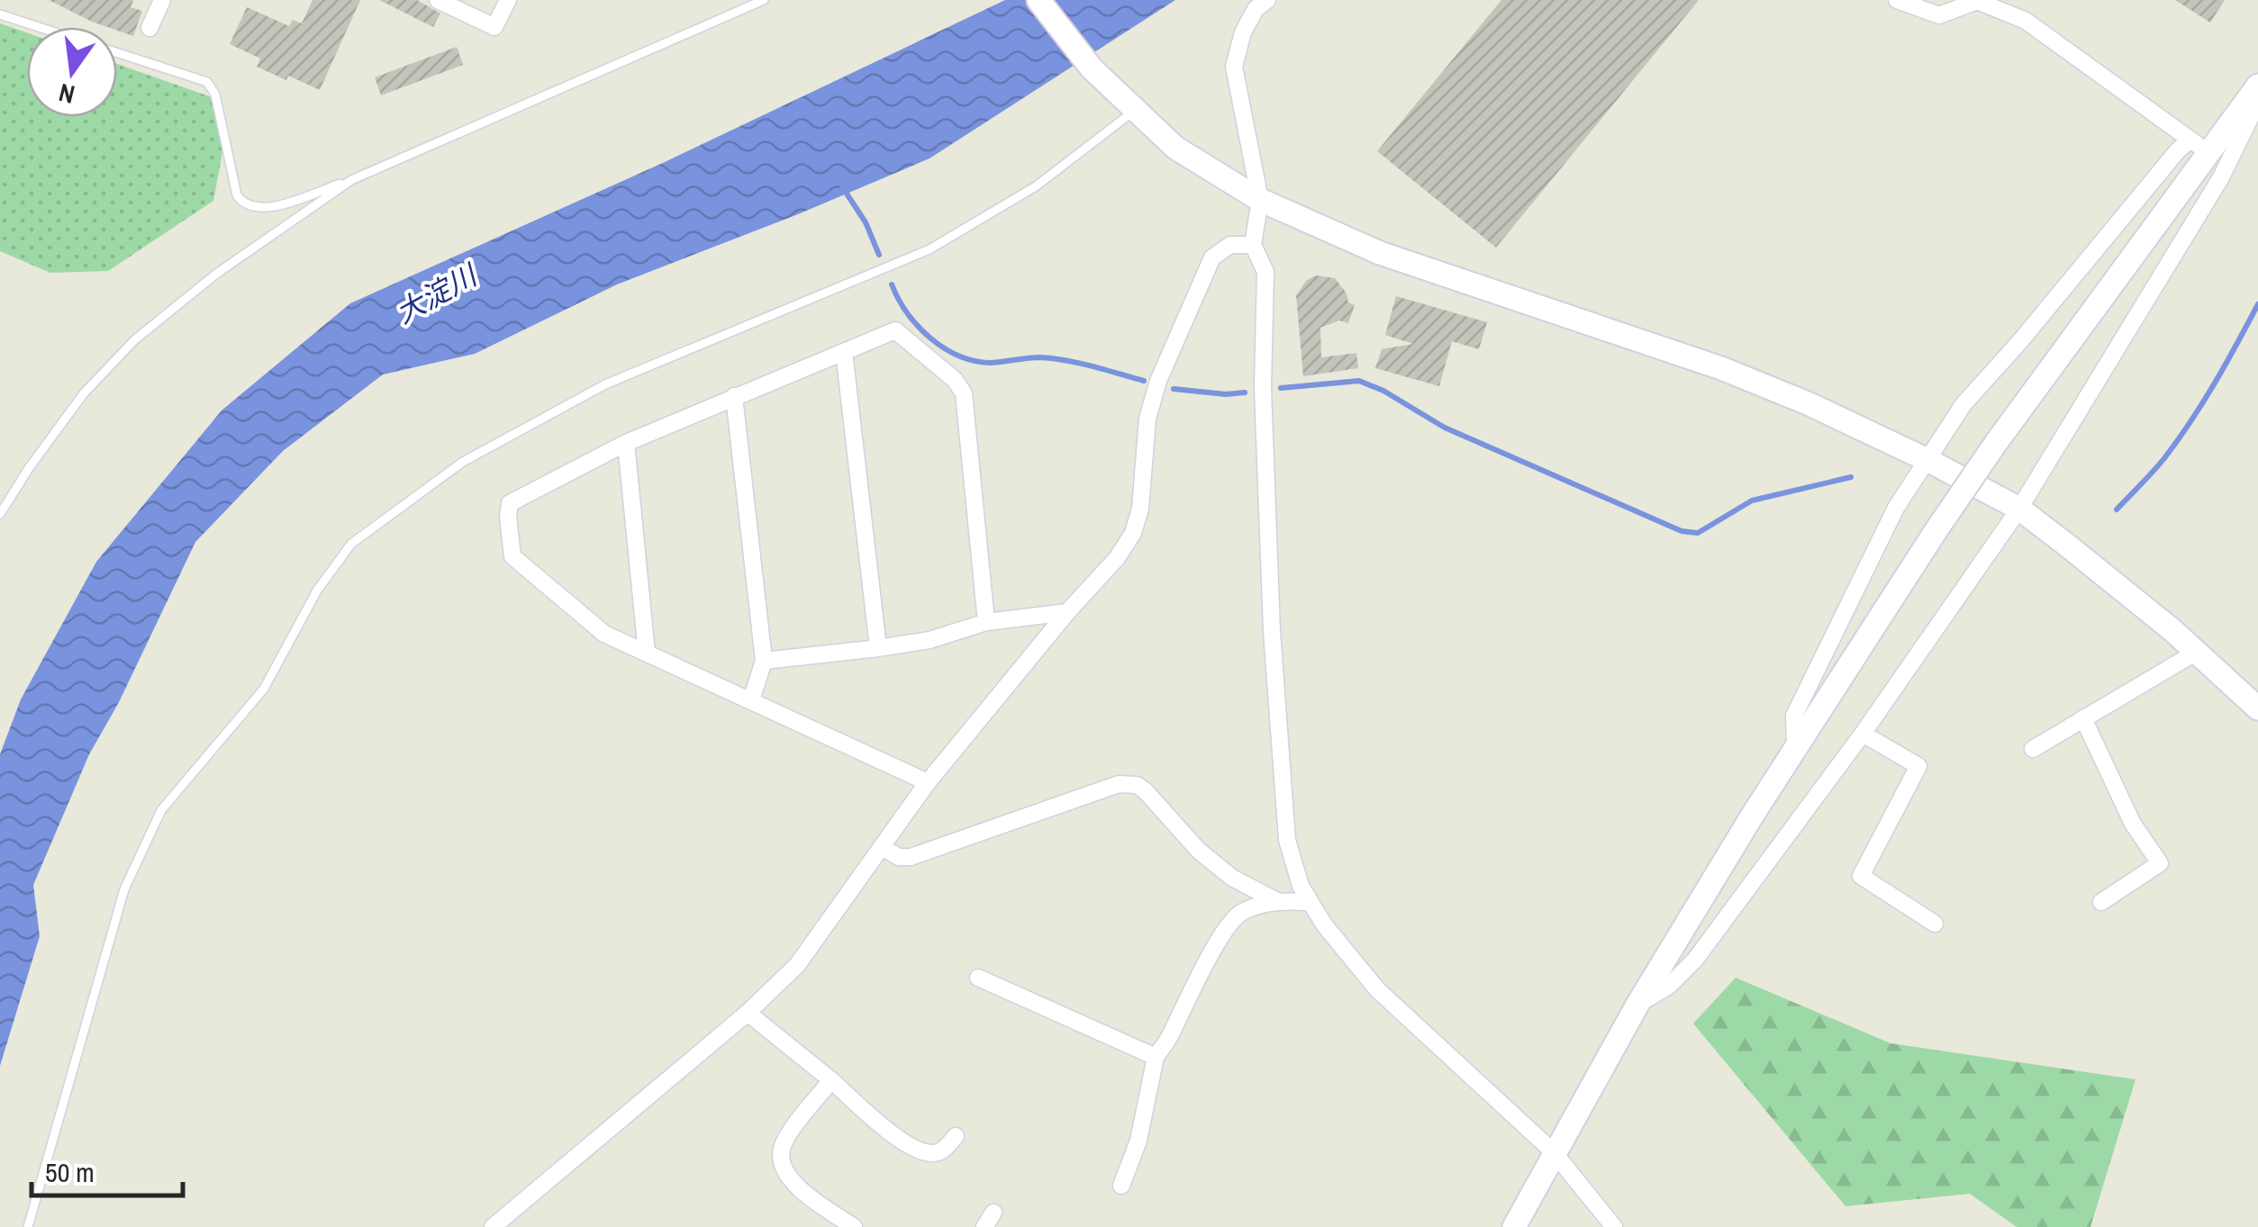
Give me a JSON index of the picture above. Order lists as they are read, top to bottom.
{
  "water": ["大淀川"],
  "scale_bar": "50 m",
  "north": "bottom"
}
